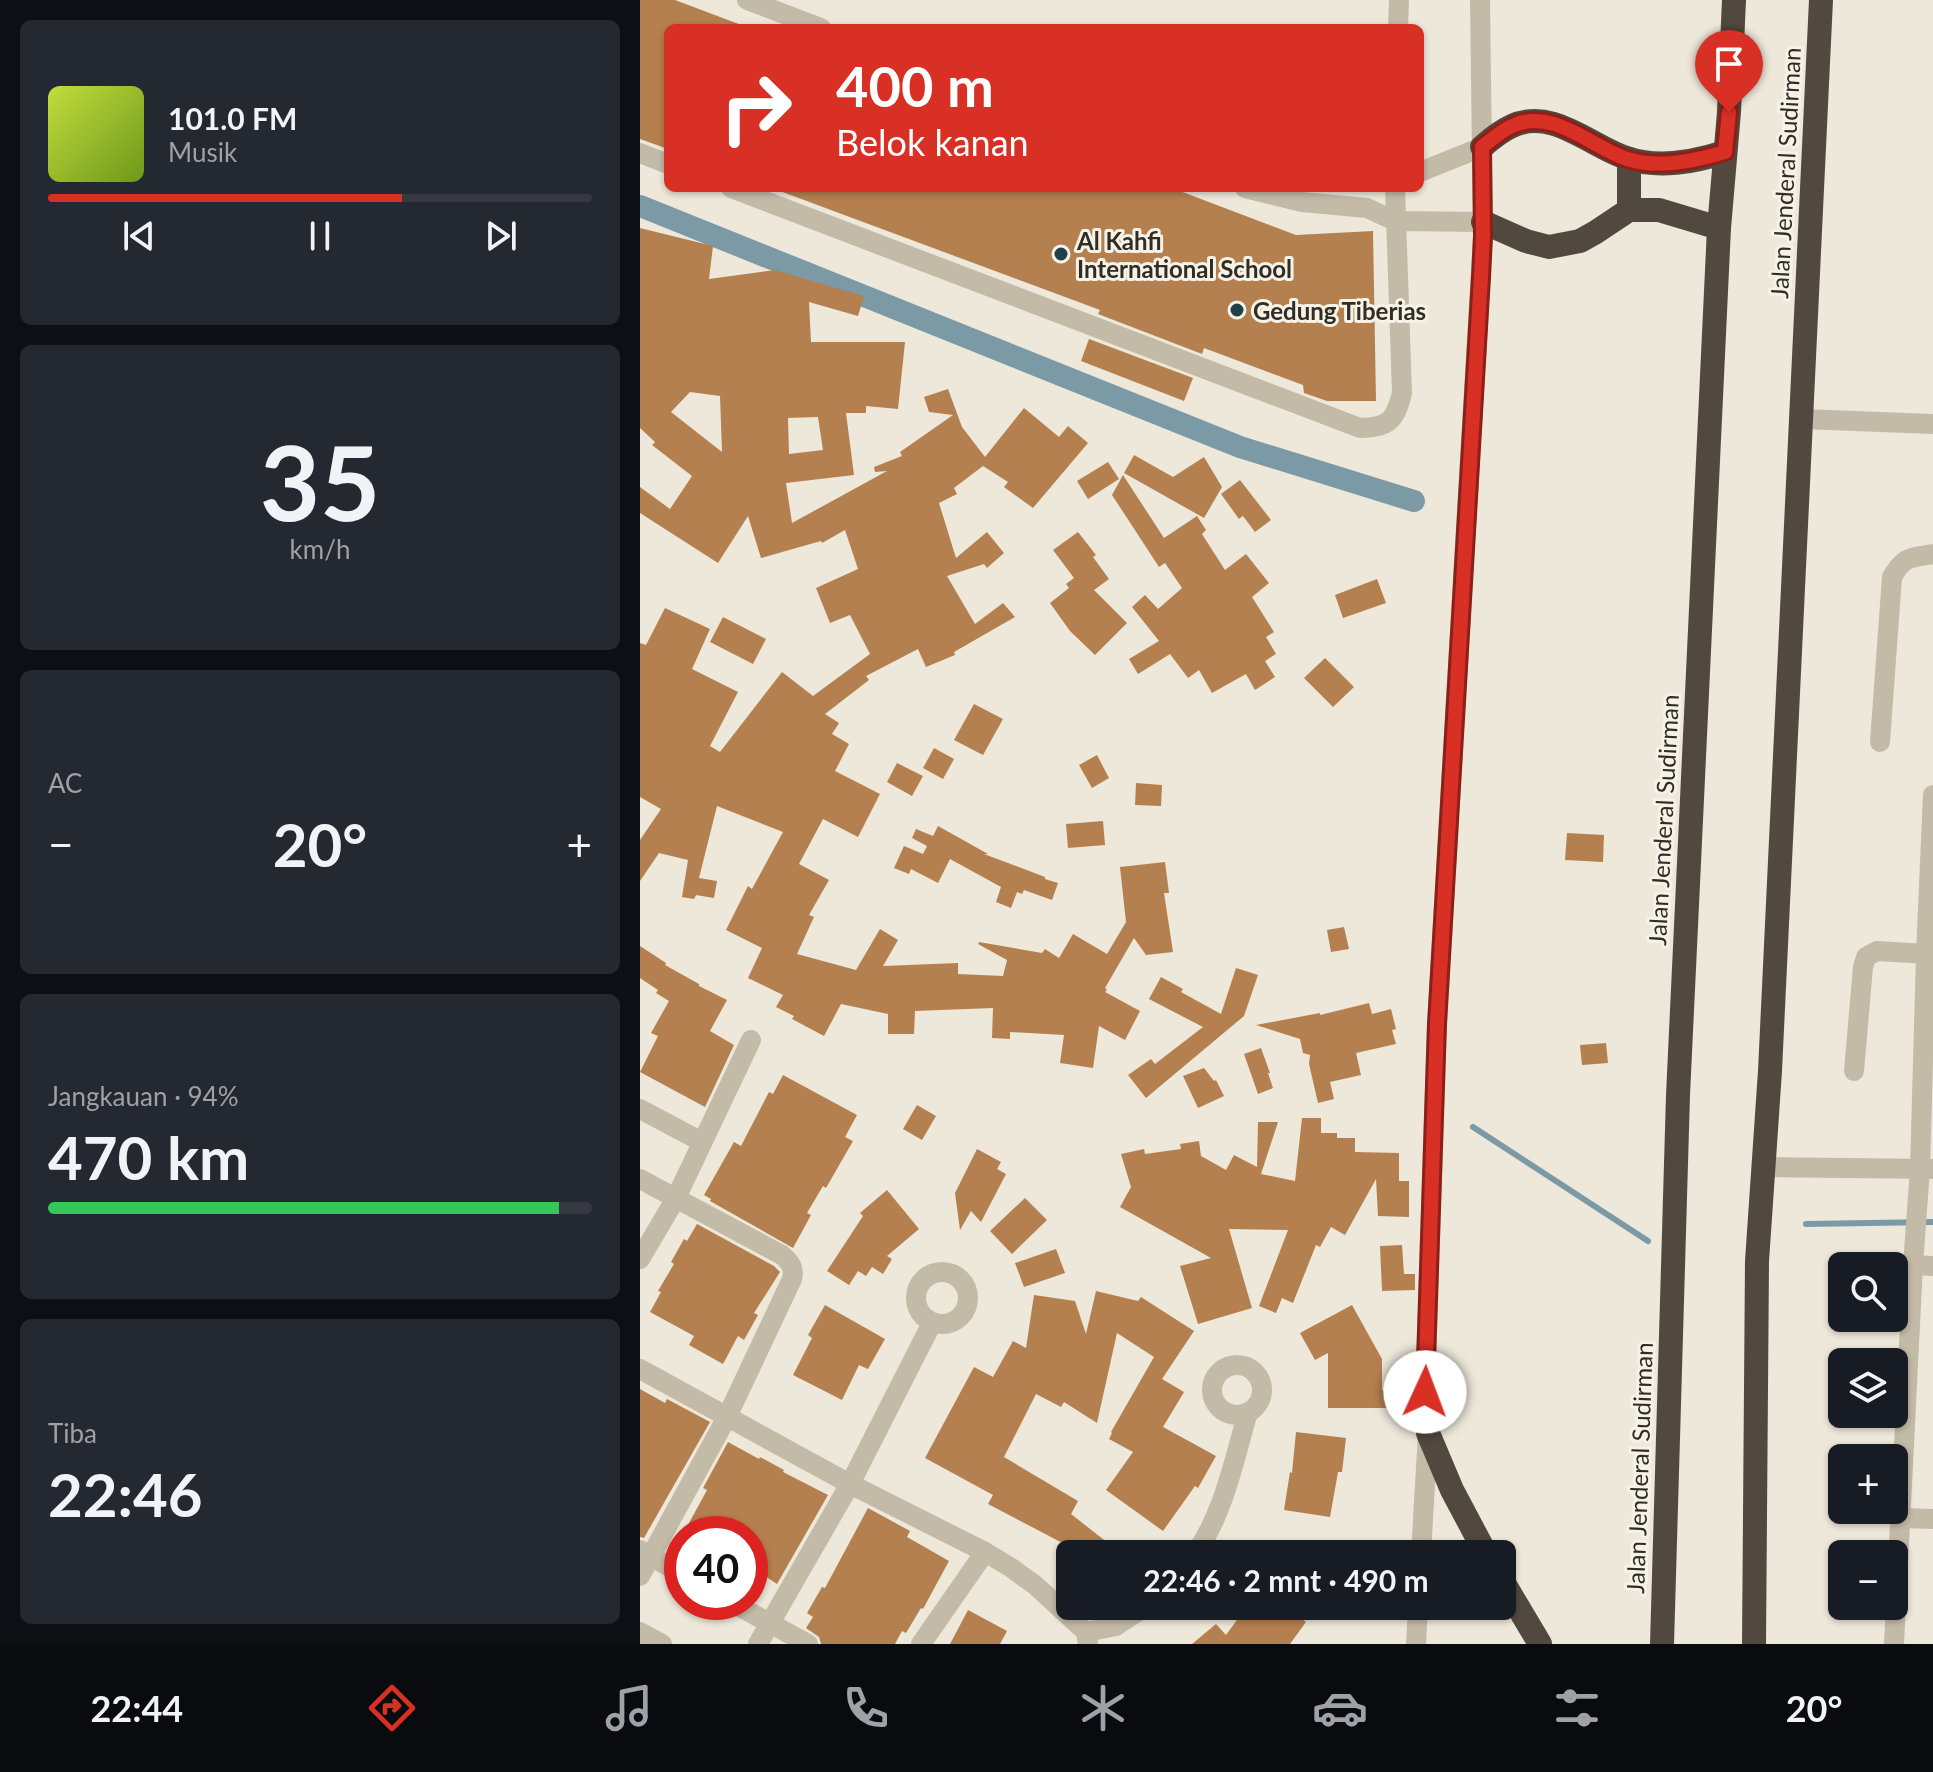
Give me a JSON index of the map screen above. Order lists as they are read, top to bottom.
{
  "streets": {
    "highway": ["Jalan Jenderal Sudirman"]
  },
  "places": ["Al Kahfi International School", "Gedung Tiberias"],
  "page": {
    "turn": ["400 m", "Belok kanan"],
    "song": ["101.0 FM", "Musik"],
    "tile": [
      ["35", "km/h"],
      "AC",
      ["Jangkauan · 94%", "470 km"],
      ["Tiba", "22:46"]
    ],
    "heat": ["−", "20°", "+"],
    "map_buttons": ["+", "−"],
    "limit": "40",
    "trip": "22:46 · 2 mnt · 490 m",
    "tabs": ["22:44", "20°"]
  }
}
